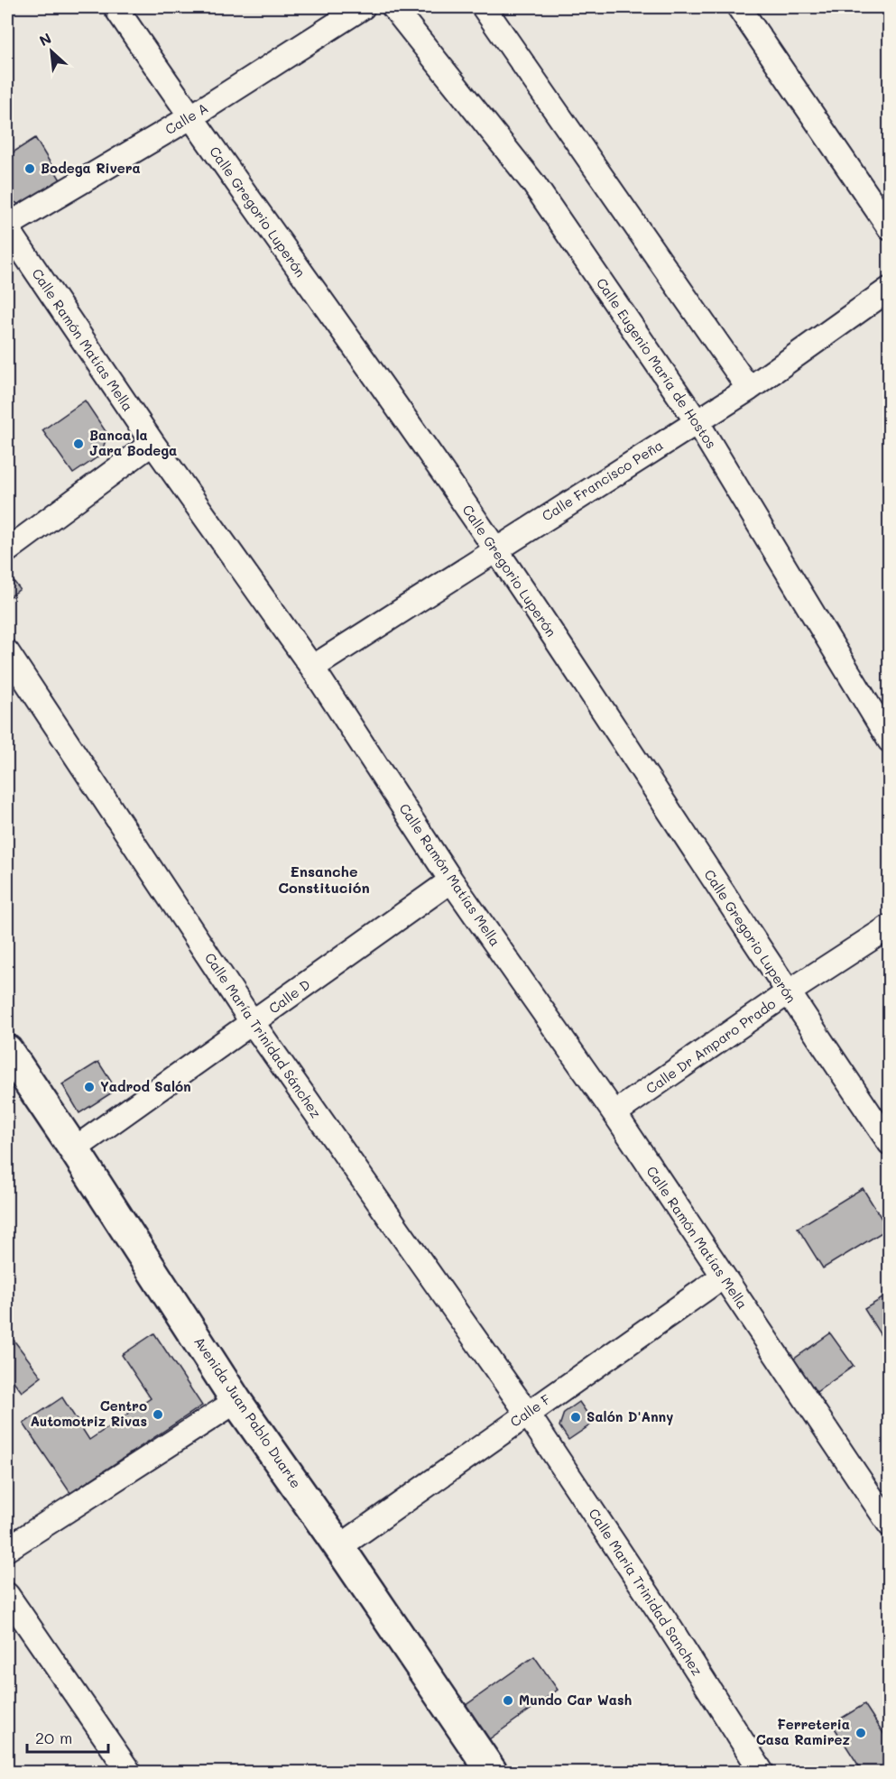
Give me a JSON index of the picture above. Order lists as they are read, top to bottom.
{
  "streets": {
    "main road": ["Avenida Juan Pablo Duarte"],
    "street": [
      "Calle A",
      "Calle Gregorio Luperón",
      "Calle Ramón Matías Mella",
      "Calle Eugenio María de Hostos",
      "Calle Francisco Peña",
      "Calle D",
      "Calle María Trinidad Sánchez",
      "Calle Dr Amparo Prado",
      "Calle F",
      "Calle Maria Trinidad Sanchez"
    ]
  },
  "crossings": [
    ["Calle A", "Calle Gregorio Luperón"],
    ["Calle A", "Calle Ramón Matías Mella"],
    ["Calle Gregorio Luperón", "Calle Francisco Peña"],
    ["Calle Gregorio Luperón", "Calle Dr Amparo Prado"],
    ["Calle Ramón Matías Mella", "Calle Francisco Peña"],
    ["Calle Ramón Matías Mella", "Calle D"],
    ["Calle Ramón Matías Mella", "Calle Dr Amparo Prado"],
    ["Calle Ramón Matías Mella", "Calle F"],
    ["Calle Eugenio María de Hostos", "Calle Francisco Peña"],
    ["Calle D", "Calle María Trinidad Sánchez"],
    ["Calle D", "Avenida Juan Pablo Duarte"],
    ["Calle María Trinidad Sánchez", "Calle F"],
    ["Calle María Trinidad Sánchez", "Calle Maria Trinidad Sanchez"],
    ["Calle F", "Avenida Juan Pablo Duarte"],
    ["Calle F", "Calle Maria Trinidad Sanchez"]
  ],
  "districts": ["Ensanche Constitución"],
  "places": [
    "Bodega Rivera",
    "Banca la Jara Bodega",
    "Yadrod Salón",
    "Centro Automotriz Rivas",
    "Salón D'Anny",
    "Mundo Car Wash",
    "Ferreteria Casa Ramirez"
  ],
  "scale_bar": "20 m",
  "north": "top left"
}
